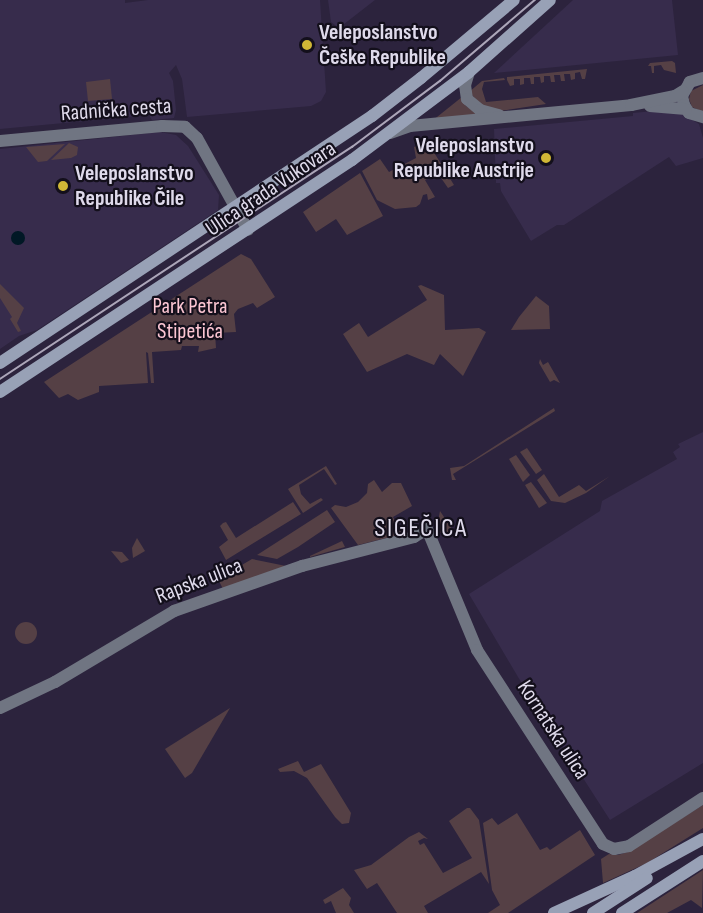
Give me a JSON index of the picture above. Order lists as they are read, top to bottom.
{
  "streets": {
    "main road": ["Ulica grada Vukovara"],
    "street": ["Radnička cesta", "Rapska ulica", "Kornatska ulica"]
  },
  "crossings": [
    ["Radnička cesta", "Ulica grada Vukovara"],
    ["Rapska ulica", "Kornatska ulica"]
  ],
  "districts": ["SIGEČICA"],
  "parks": ["Park Petra Stipetića"],
  "places": ["Veleposlanstvo Češke Republike", "Veleposlanstvo Republike Austrije", "Veleposlanstvo Republike Čile"]
}
